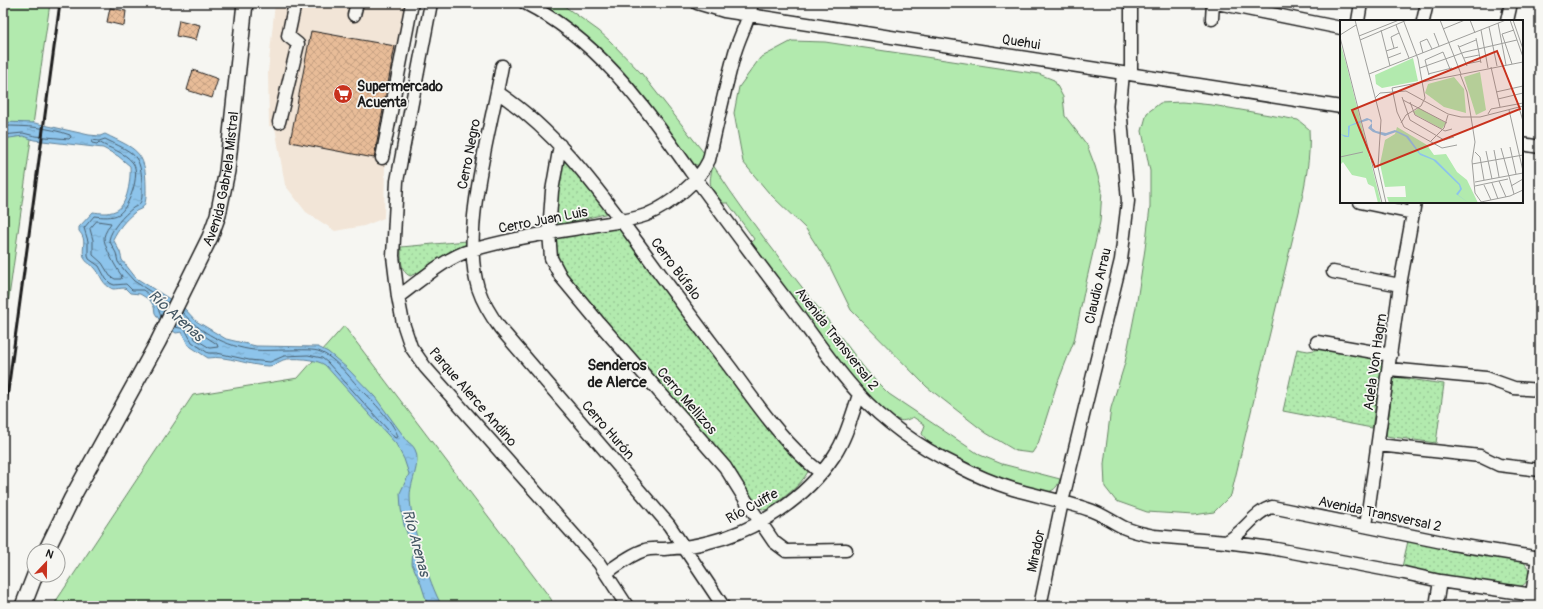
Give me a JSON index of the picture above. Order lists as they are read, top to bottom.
{
  "streets": {
    "main road": ["Avenida Gabriela Mistral"],
    "street": [
      "Quehui",
      "Cerro Negro",
      "Cerro Juan Luis",
      "Cerro Búfalo",
      "Claudio Arrau",
      "Avenida Transversal 2",
      "Adela Von Hagrn",
      "Parque Alerce Andino",
      "Cerro Mellizos",
      "Cerro Hurón",
      "Río Cuiffe",
      "Mirador"
    ]
  },
  "crossings": [
    ["Quehui", "Cerro Juan Luis"],
    ["Quehui", "Claudio Arrau"],
    ["Cerro Negro", "Cerro Juan Luis"],
    ["Cerro Negro", "Cerro Búfalo"],
    ["Cerro Negro", "Cerro Hurón"],
    ["Cerro Juan Luis", "Cerro Búfalo"],
    ["Cerro Juan Luis", "Avenida Transversal 2"],
    ["Cerro Juan Luis", "Parque Alerce Andino"],
    ["Cerro Juan Luis", "Cerro Mellizos"],
    ["Cerro Juan Luis", "Cerro Hurón"],
    ["Cerro Búfalo", "Cerro Mellizos"],
    ["Cerro Búfalo", "Río Cuiffe"],
    ["Claudio Arrau", "Avenida Transversal 2"],
    ["Claudio Arrau", "Mirador"],
    ["Avenida Transversal 2", "Adela Von Hagrn"],
    ["Avenida Transversal 2", "Río Cuiffe"],
    ["Avenida Transversal 2", "Mirador"],
    ["Parque Alerce Andino", "Río Cuiffe"],
    ["Cerro Mellizos", "Río Cuiffe"],
    ["Cerro Hurón", "Río Cuiffe"]
  ],
  "districts": ["Senderos de Alerce"],
  "water": ["Río Arenas"],
  "places": {
    "supermarket": ["Supermercado Acuenta"]
  },
  "north": "top"
}
